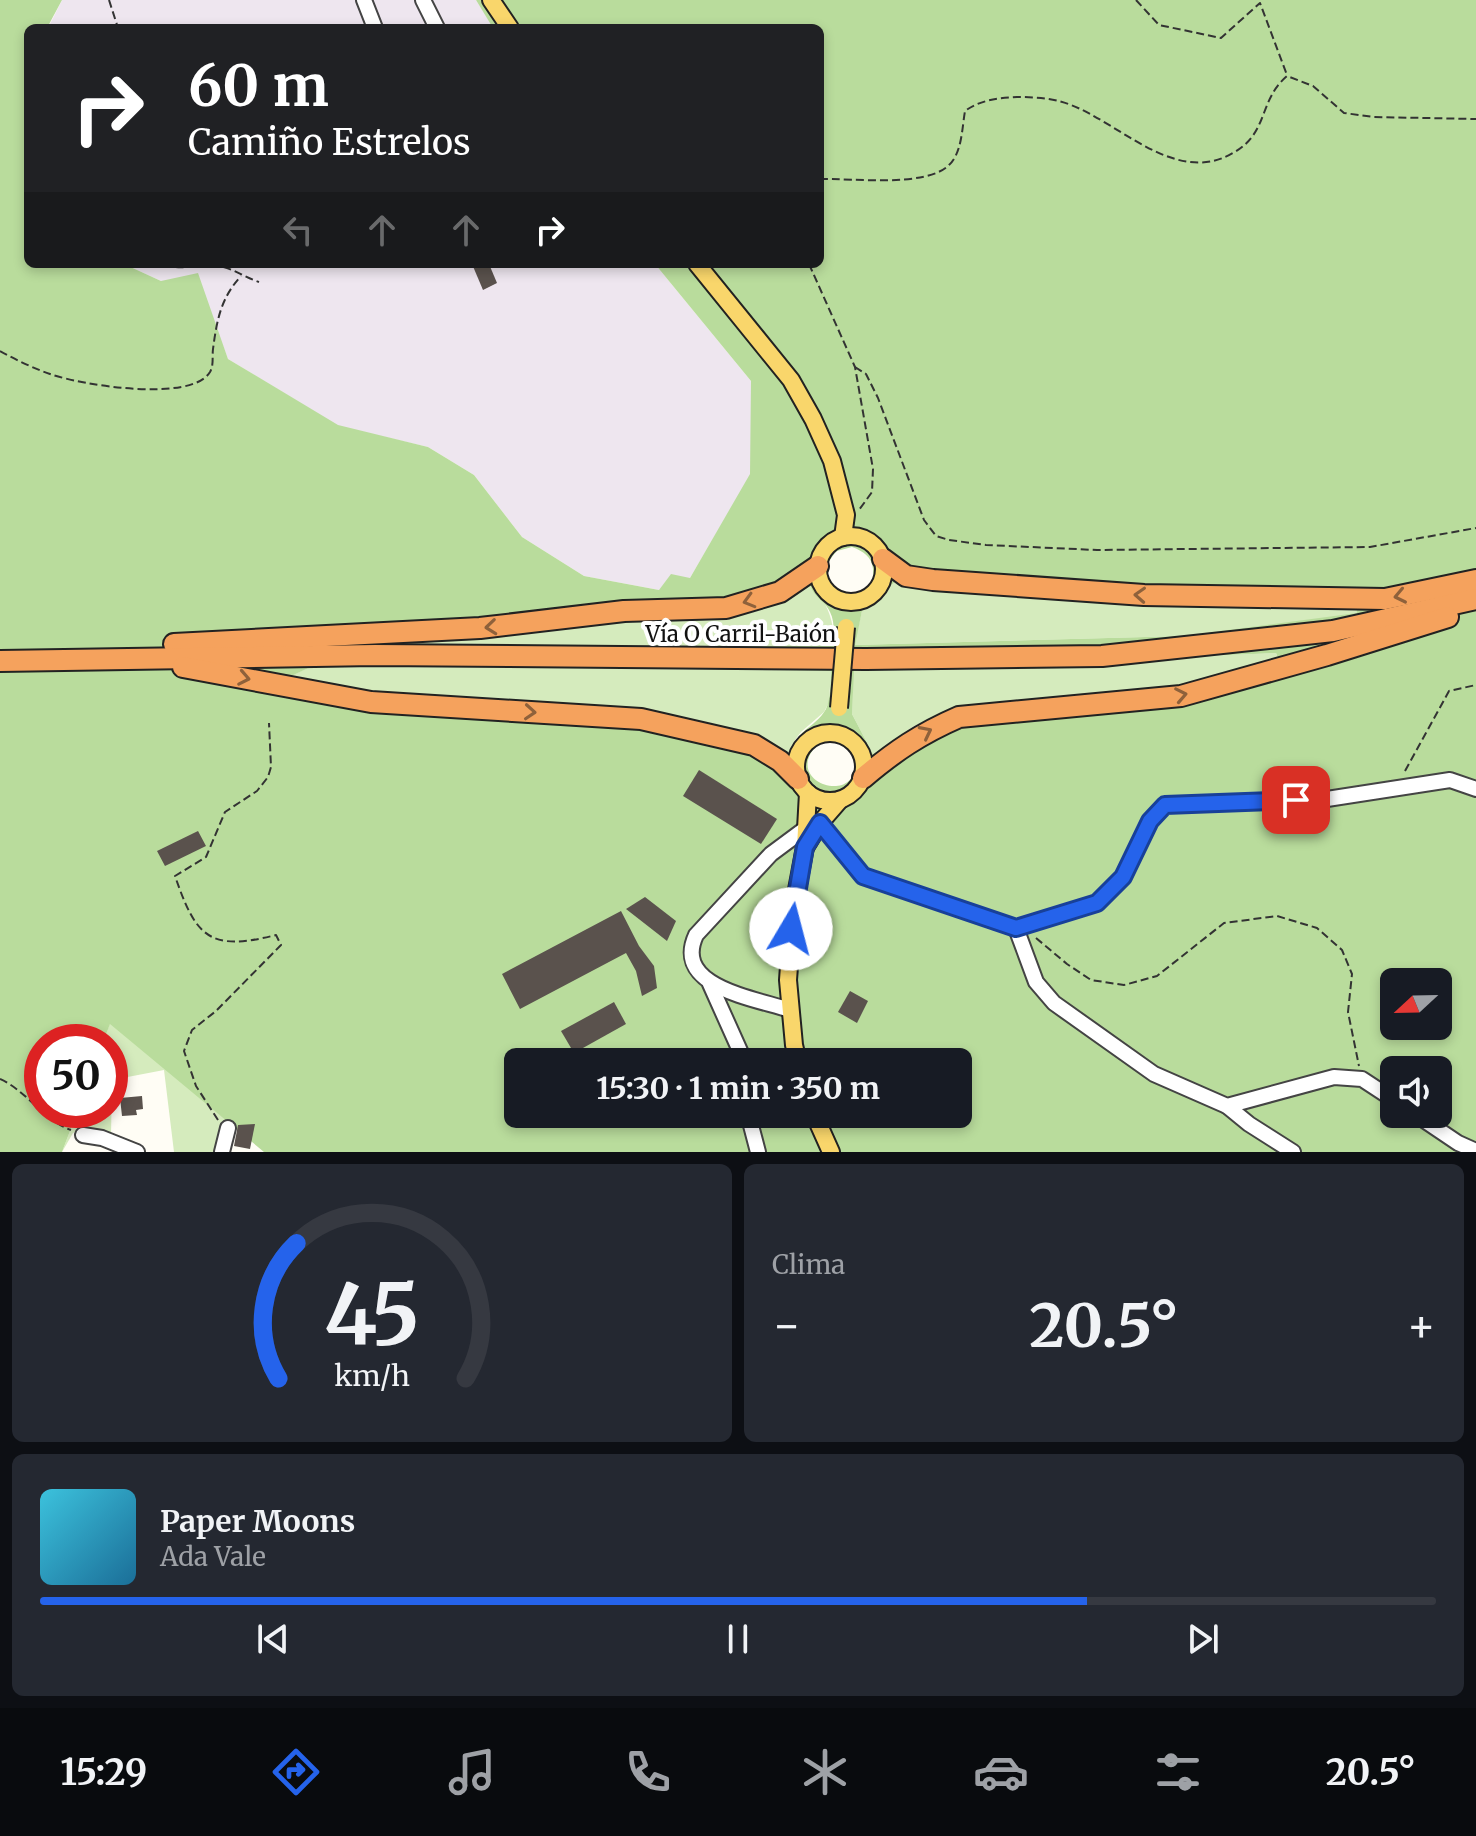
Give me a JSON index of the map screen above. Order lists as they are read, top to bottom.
{
  "streets": {
    "highway": ["Vía O Carril-Baión"]
  },
  "north": "left",
  "page": {
    "turn": ["60 m", "Camiño Estrelos"],
    "limit": "50",
    "trip": "15:30 · 1 min · 350 m",
    "tile": "Clima",
    "heat": ["−", "20.5°", "+"],
    "song": ["Paper Moons", "Ada Vale"],
    "tabs": ["15:29", "20.5°"],
    "gauge": ["45", "km/h"]
  }
}
